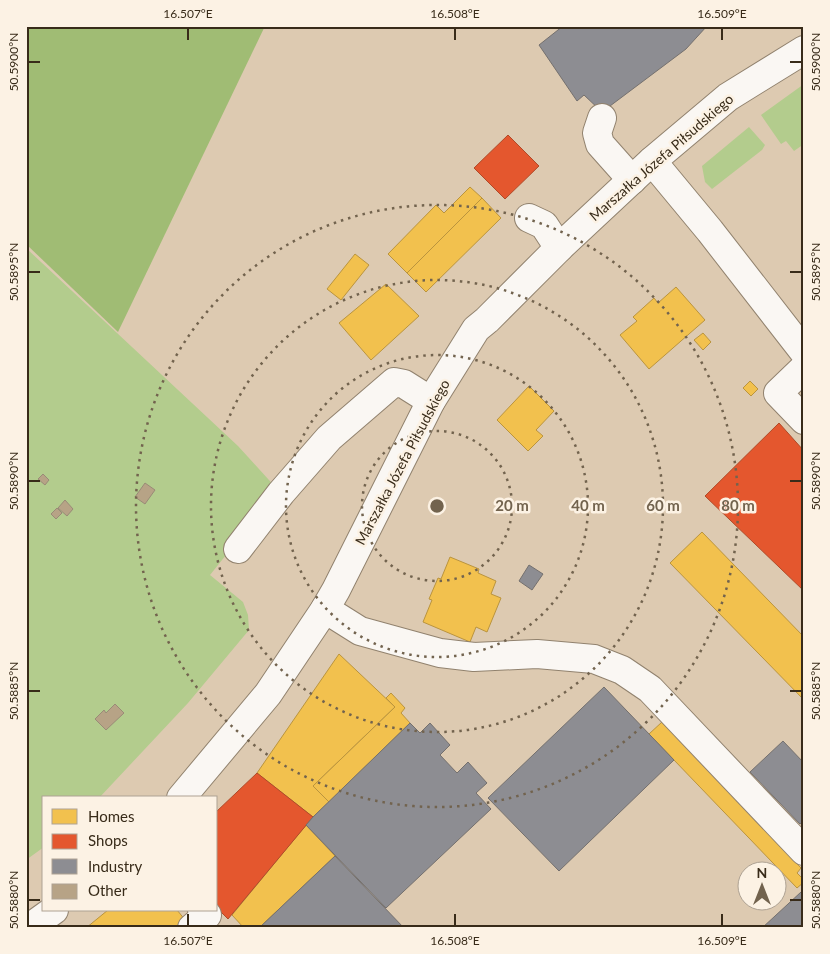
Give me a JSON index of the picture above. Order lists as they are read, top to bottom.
{
  "streets": {
    "street": ["Marszałka Józefa Piłsudskiego"]
  },
  "legend": [
    "Homes",
    "Shops",
    "Industry",
    "Other"
  ],
  "north": "top",
  "coordinates": [
    "16.507°E",
    "16.508°E",
    "16.509°E",
    "50.5900°N",
    "50.5895°N",
    "50.5890°N",
    "50.5885°N",
    "50.5880°N"
  ],
  "rings": [
    "20 m",
    "40 m",
    "60 m",
    "80 m"
  ]
}
